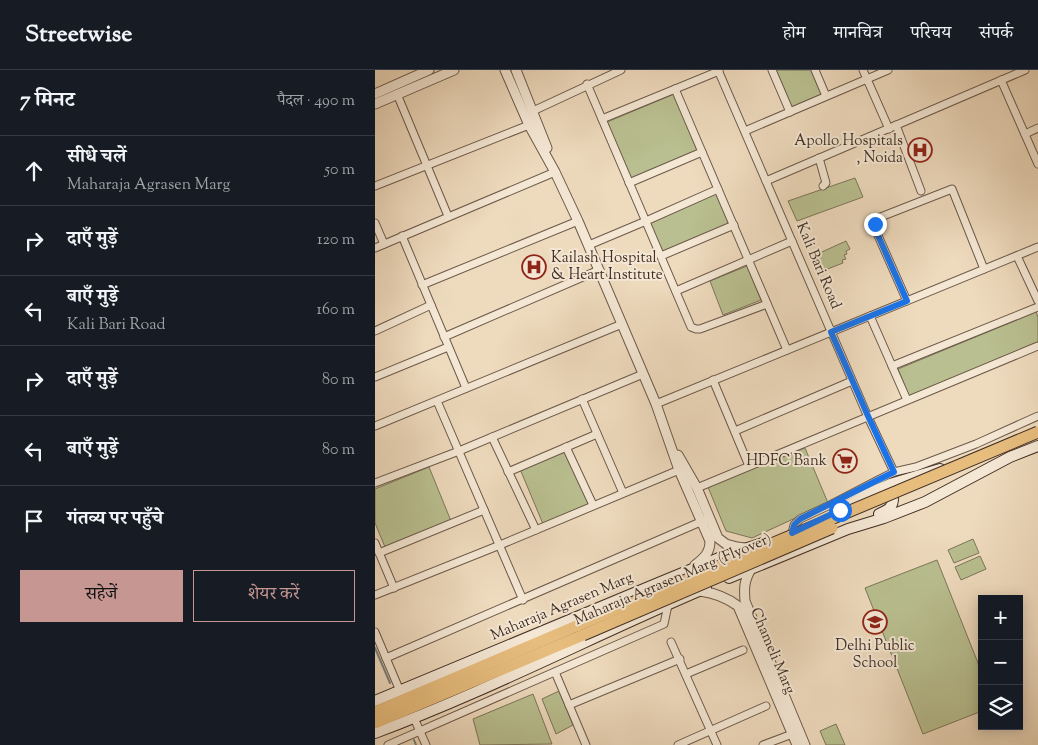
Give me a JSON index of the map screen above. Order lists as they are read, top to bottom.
{
  "streets": {
    "main road": ["Maharaja Agrasen Marg (Flyover)", "Maharaja Agrasen Marg"],
    "street": ["Kali Bari Road", "Chameli Marg"]
  },
  "crossings": [
    ["Maharaja Agrasen Marg (Flyover)", "Maharaja Agrasen Marg"]
  ],
  "places": {
    "hospital": ["Apollo Hospitals , Noida", "Kailash Hospital & Heart Institute"],
    "supermarket": ["HDFC Bank"],
    "school or university": ["Delhi Public School"]
  },
  "page": {
    "header": "Streetwise",
    "nav": [
      "होम",
      "मानचित्र",
      "परिचय",
      "संपर्क"
    ],
    "heading": ["7 मिनट", "पैदल · 490 m"],
    "list": [
      ["सीधे चलें", "Maharaja Agrasen Marg", "50 m"],
      ["दाएँ मुड़ें", "120 m"],
      ["बाएँ मुड़ें", "Kali Bari Road", "160 m"],
      ["दाएँ मुड़ें", "80 m"],
      ["बाएँ मुड़ें", "80 m"],
      "गंतव्य पर पहुँचे"
    ],
    "buttons": ["सहेजें", "शेयर करें"],
    "map_buttons": ["+", "−"]
  }
}
